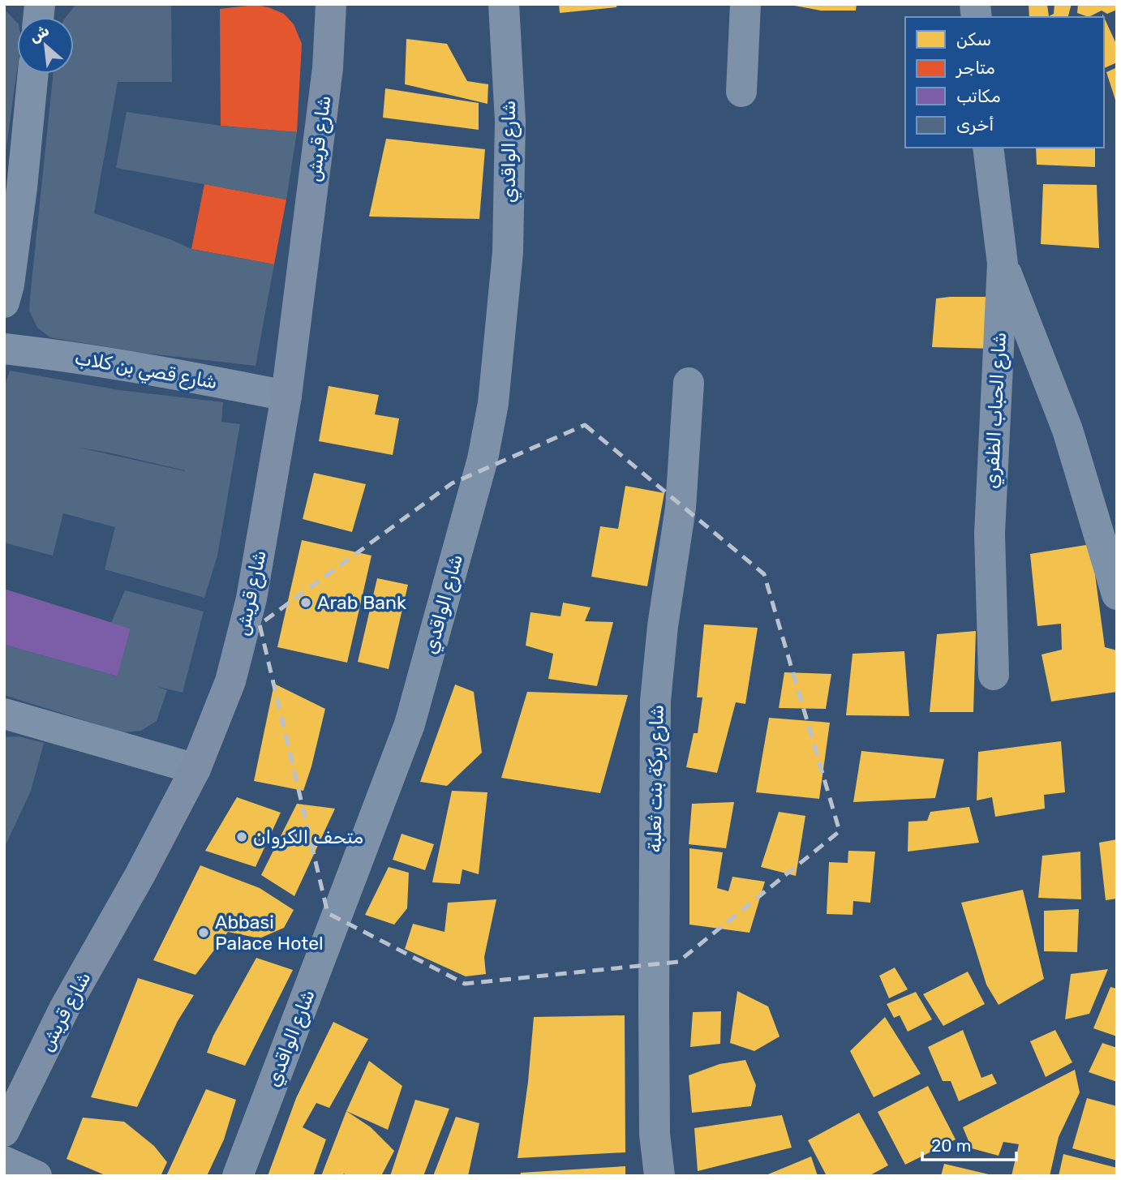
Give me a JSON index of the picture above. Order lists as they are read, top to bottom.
{
  "streets": {
    "main road": ["شارع قريش"],
    "street": [
      "شارع الواقدي",
      "شارع قصي بن كلاب",
      "شارع الحباب الظفري",
      "شارع بركة بنت ثعلبة"
    ]
  },
  "crossings": [
    ["شارع قريش", "شارع قصي بن كلاب"]
  ],
  "places": ["Arab Bank", "متحف الكروان", "Abbasi Palace Hotel"],
  "legend": [
    "سكن",
    "متاجر",
    "مكاتب",
    "أخرى"
  ],
  "scale_bar": "20 m",
  "north": "top left"
}
